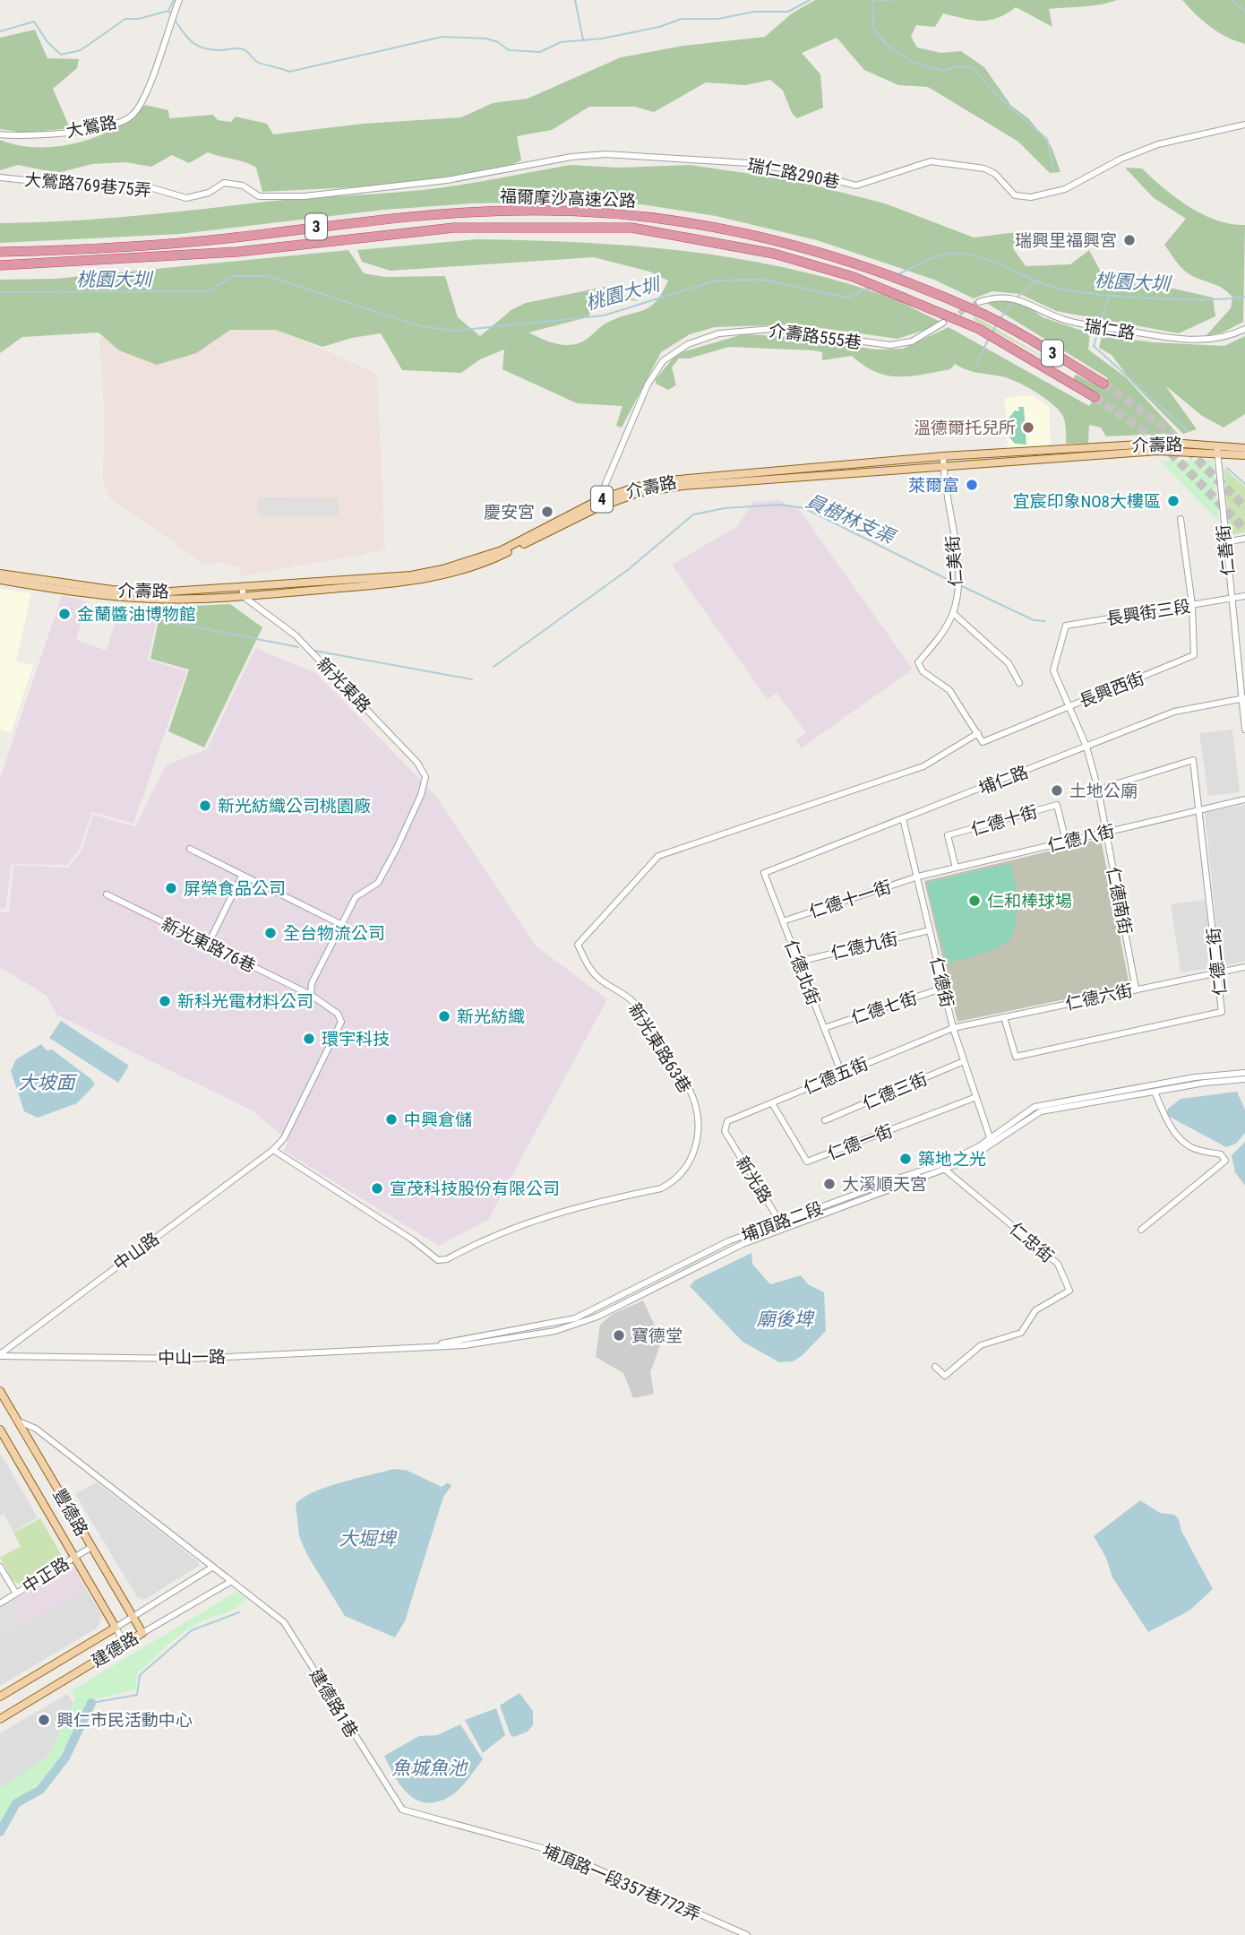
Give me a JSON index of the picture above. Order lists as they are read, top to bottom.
{
  "streets": {
    "highway": ["福爾摩沙高速公路", "3"],
    "main road": [
      "介壽路",
      "4",
      "豐德路",
      "建德路"
    ],
    "street": [
      "大鶯路",
      "瑞仁路290巷",
      "大鶯路769巷75弄",
      "瑞仁路",
      "介壽路555巷",
      "仁善街",
      "仁美街",
      "長興街三段",
      "新光東路",
      "長興西街",
      "埔仁路",
      "仁德十街",
      "仁德八街",
      "仁德十一街",
      "仁德南街",
      "新光東路76巷",
      "仁德九街",
      "仁德二街",
      "仁德北街",
      "仁德街",
      "仁德六街",
      "仁德七街",
      "新光東路63巷",
      "仁德五街",
      "仁德三街",
      "仁德一街",
      "新光路",
      "埔頂路二段",
      "仁忠街",
      "中山路",
      "中山一路",
      "中正路",
      "建德路1巷",
      "埔頂路一段357巷772弄"
    ]
  },
  "crossings": [
    ["瑞仁路290巷", "大鶯路769巷75弄"],
    ["介壽路555巷", "介壽路"],
    ["介壽路", "仁善街"],
    ["介壽路", "仁美街"],
    ["介壽路", "新光東路"],
    ["仁善街", "長興街三段"],
    ["仁善街", "埔仁路"],
    ["仁美街", "長興西街"],
    ["仁美街", "新光東路63巷"],
    ["長興街三段", "長興西街"],
    ["長興街三段", "仁德南街"],
    ["長興西街", "仁德南街"],
    ["埔仁路", "仁德南街"],
    ["埔仁路", "仁德北街"],
    ["埔仁路", "仁德街"],
    ["仁德十街", "仁德八街"],
    ["仁德八街", "仁德十一街"],
    ["仁德八街", "仁德南街"],
    ["仁德八街", "仁德二街"],
    ["仁德八街", "仁德街"],
    ["仁德十一街", "仁德北街"],
    ["仁德十一街", "仁德街"],
    ["仁德南街", "仁德二街"],
    ["仁德南街", "仁德六街"],
    ["新光東路76巷", "新光東路63巷"],
    ["新光東路76巷", "中山路"],
    ["仁德九街", "仁德北街"],
    ["仁德九街", "仁德街"],
    ["仁德二街", "仁德六街"],
    ["仁德北街", "仁德七街"],
    ["仁德北街", "仁德五街"],
    ["仁德街", "仁德六街"],
    ["仁德街", "仁德七街"],
    ["仁德街", "仁德五街"],
    ["仁德街", "仁德三街"],
    ["仁德街", "仁德一街"],
    ["仁德街", "埔頂路二段"],
    ["仁德六街", "仁德五街"],
    ["新光東路63巷", "中山路"],
    ["仁德五街", "仁德一街"],
    ["仁德五街", "新光路"],
    ["新光路", "埔頂路二段"],
    ["埔頂路二段", "仁忠街"],
    ["埔頂路二段", "中山一路"],
    ["中山路", "中山一路"],
    ["豐德路", "中正路"],
    ["豐德路", "建德路"],
    ["豐德路", "建德路1巷"],
    ["建德路", "建德路1巷"],
    ["建德路1巷", "埔頂路一段357巷772弄"]
  ],
  "water": [
    "桃園大圳",
    "員樹林支渠",
    "大坡面",
    "廟後埤",
    "大堀埤",
    "魚城魚池"
  ],
  "places": [
    "瑞興里福興宮",
    "溫德爾托兒所",
    "萊爾富",
    "宜宸印象NO8大樓區",
    "慶安宮",
    "金蘭醬油博物館",
    "土地公廟",
    "新光紡織公司桃園廠",
    "屏榮食品公司",
    "仁和棒球場",
    "全台物流公司",
    "新科光電材料公司",
    "新光紡織",
    "環宇科技",
    "中興倉儲",
    "築地之光",
    "大溪順天宮",
    "宣茂科技股份有限公司",
    "寶德堂",
    "興仁市民活動中心"
  ]
}
